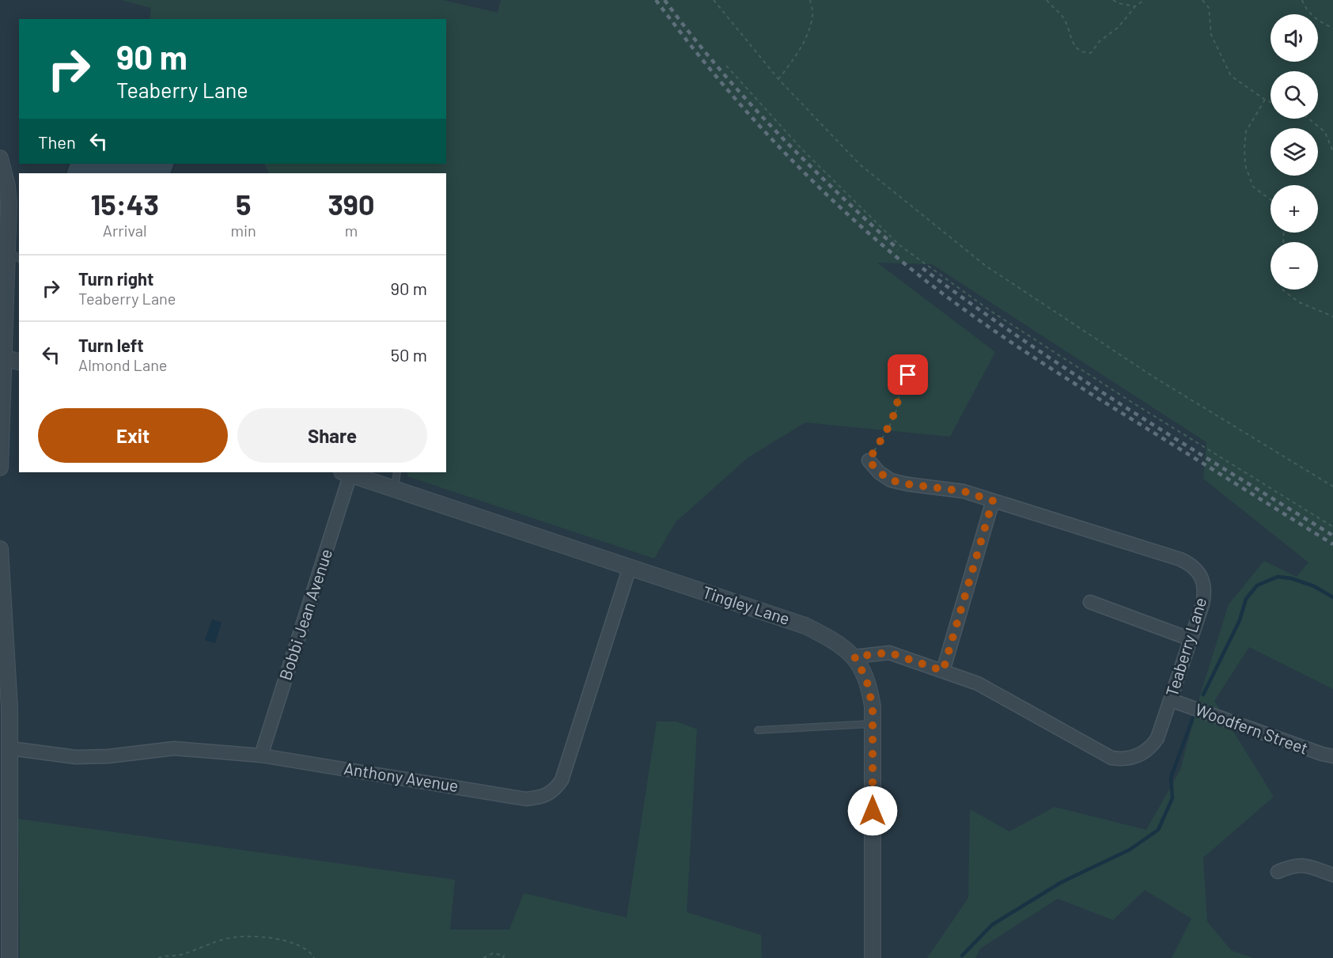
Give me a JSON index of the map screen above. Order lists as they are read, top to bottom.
{
  "streets": {
    "street": [
      "Tingley Lane",
      "Bobbi Jean Avenue",
      "Teaberry Lane",
      "Woodfern Street",
      "Anthony Avenue"
    ]
  },
  "crossings": [
    ["Tingley Lane", "Bobbi Jean Avenue"],
    ["Tingley Lane", "Teaberry Lane"],
    ["Tingley Lane", "Anthony Avenue"],
    ["Bobbi Jean Avenue", "Anthony Avenue"],
    ["Teaberry Lane", "Woodfern Street"]
  ],
  "page": {
    "map_buttons": ["+", "−"],
    "turn": ["90 m", "Teaberry Lane"],
    "then": "Then",
    "eta": [
      "15:43",
      "Arrival",
      "5",
      "min",
      "390",
      "m"
    ],
    "list": [
      {
        "name": "Turn right",
        "note": "Teaberry Lane",
        "value": "90 m"
      },
      {
        "name": "Turn left",
        "note": "Almond Lane",
        "value": "50 m"
      }
    ],
    "buttons": ["Exit", "Share"]
  }
}
